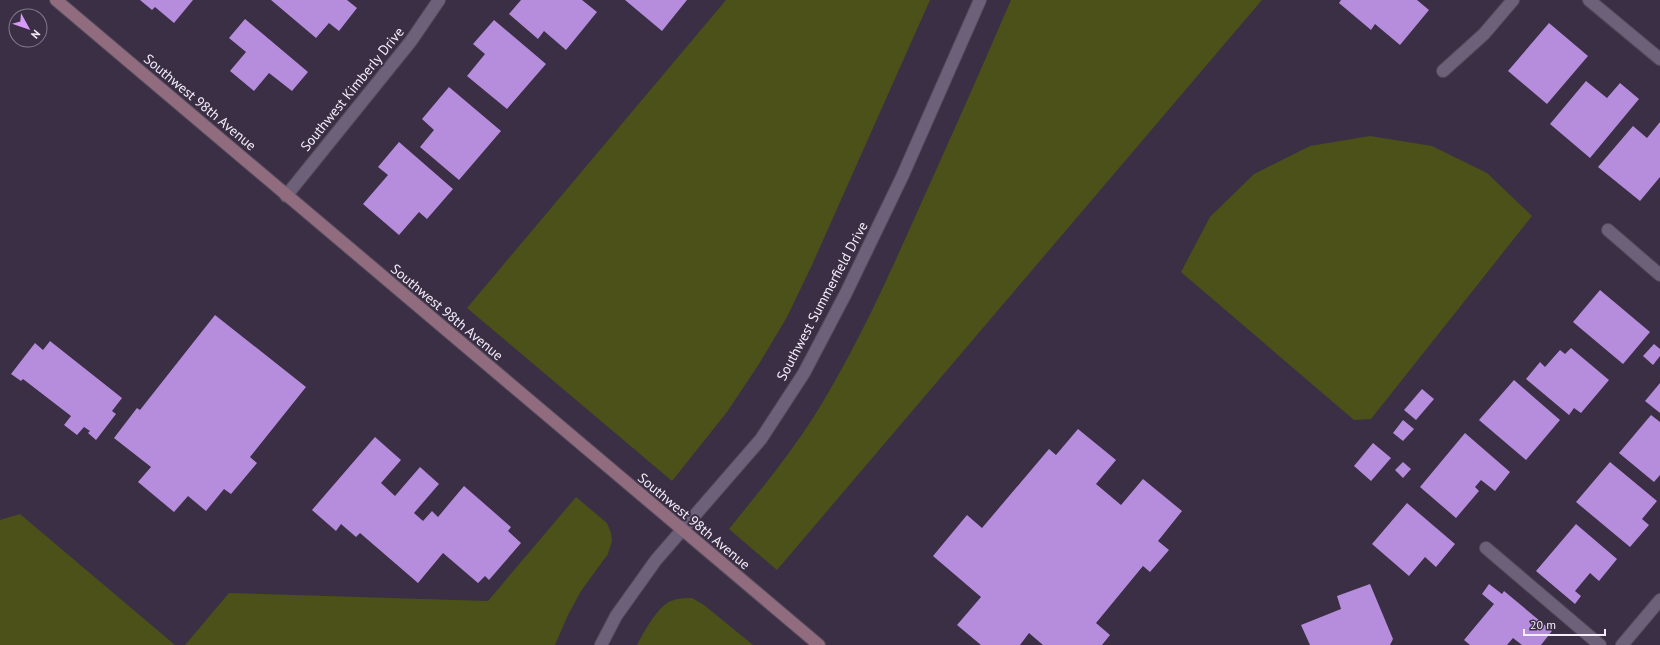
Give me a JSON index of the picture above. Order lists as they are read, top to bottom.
{
  "streets": {
    "street": ["Southwest Kimberly Drive", "Southwest 98th Avenue", "Southwest Summerfield Drive"]
  },
  "crossings": [
    ["Southwest Kimberly Drive", "Southwest 98th Avenue"],
    ["Southwest 98th Avenue", "Southwest Summerfield Drive"]
  ],
  "scale_bar": "20 m",
  "north": "bottom right"
}
